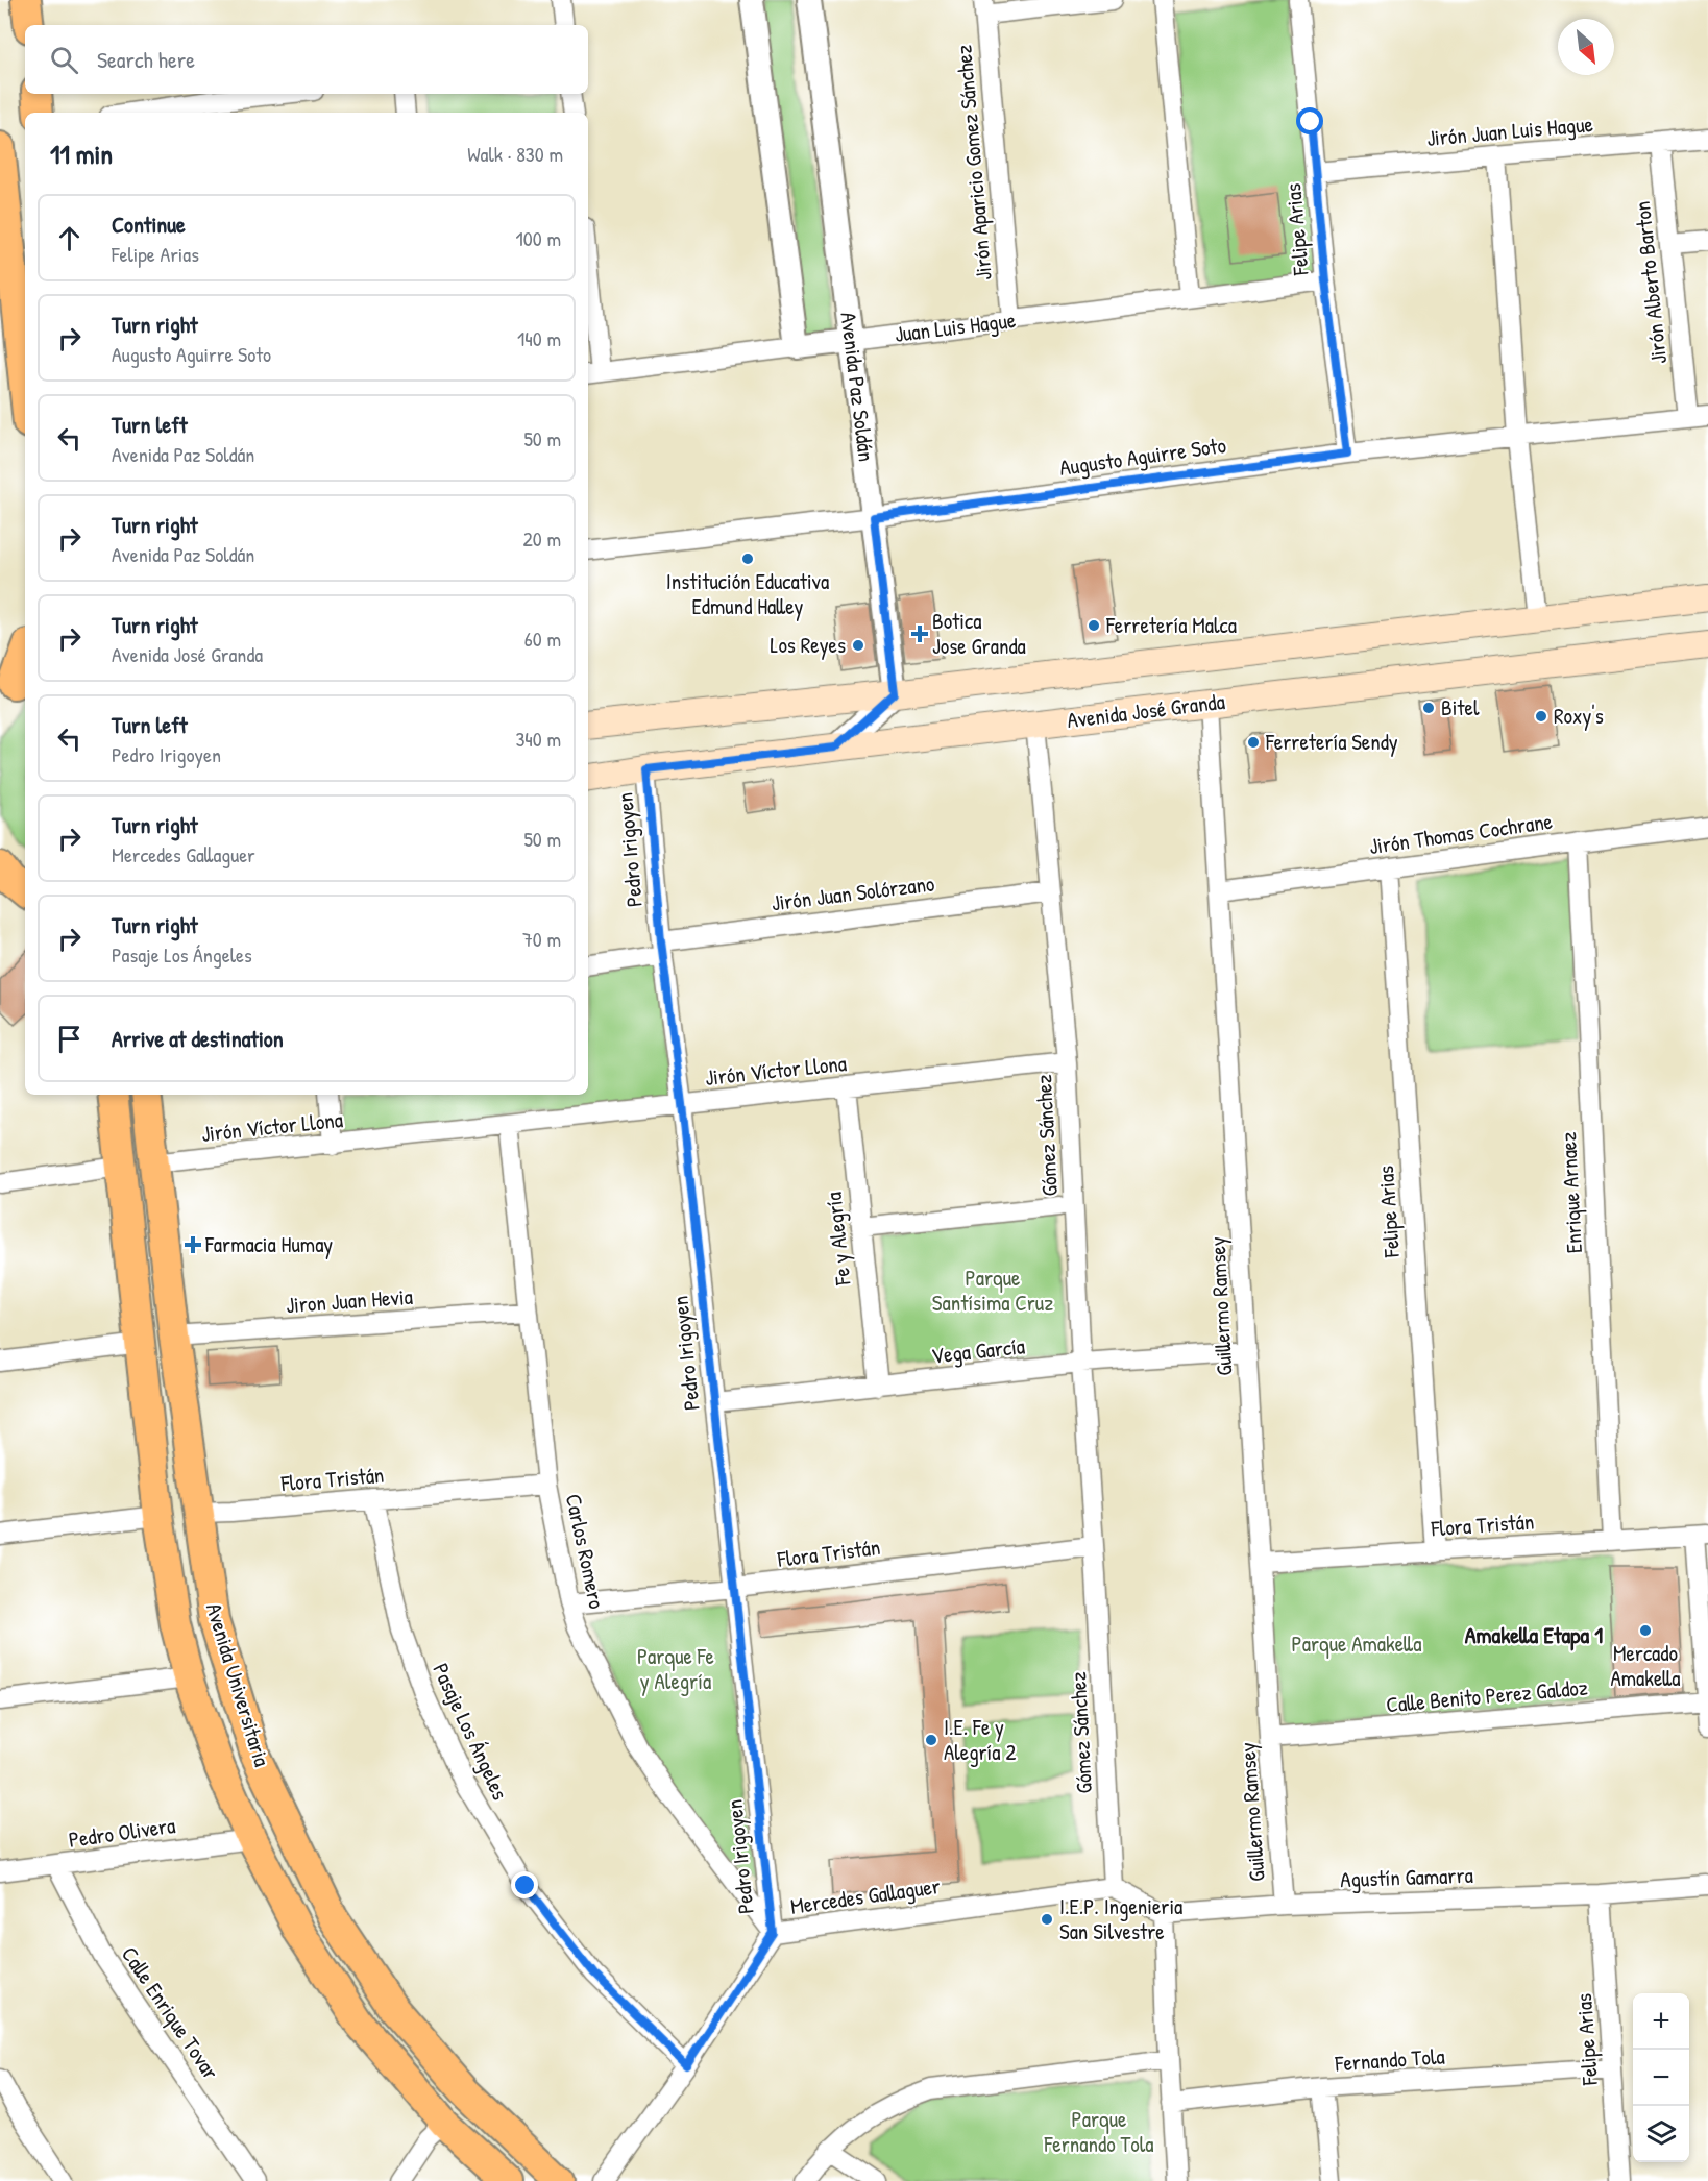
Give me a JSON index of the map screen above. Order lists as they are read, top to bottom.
{
  "streets": {
    "main road": ["Avenida José Granda", "Avenida Universitaria"],
    "street": [
      "Jirón Juan Luis Hague",
      "Jirón Aparicio Gomez Sánchez",
      "Felipe Arias",
      "Jirón Alberto Barton",
      "Juan Luis Hague",
      "Avenida Paz Soldán",
      "Augusto Aguirre Soto",
      "Jirón Thomas Cochrane",
      "Pedro Irigoyen",
      "Jirón Juan Solórzano",
      "Jirón Víctor Llona",
      "Gómez Sánchez",
      "Enrique Arnaez",
      "Fe y Alegría",
      "Jiron Juan Hevia",
      "Guillermo Ramsey",
      "Vega García",
      "Flora Tristán",
      "Carlos Romero",
      "Calle Benito Perez Galdoz",
      "Pasaje Los Ángeles",
      "Pedro Olivera",
      "Agustín Gamarra",
      "Mercedes Gallaguer",
      "Calle Enrique Tovar",
      "Fernando Tola"
    ]
  },
  "crossings": [
    ["Jirón Juan Luis Hague", "Felipe Arias"],
    ["Jirón Juan Luis Hague", "Jirón Alberto Barton"],
    ["Jirón Aparicio Gomez Sánchez", "Juan Luis Hague"],
    ["Felipe Arias", "Juan Luis Hague"],
    ["Felipe Arias", "Augusto Aguirre Soto"],
    ["Felipe Arias", "Jirón Thomas Cochrane"],
    ["Felipe Arias", "Flora Tristán"],
    ["Felipe Arias", "Agustín Gamarra"],
    ["Felipe Arias", "Fernando Tola"],
    ["Jirón Alberto Barton", "Augusto Aguirre Soto"],
    ["Juan Luis Hague", "Avenida Paz Soldán"],
    ["Avenida Paz Soldán", "Augusto Aguirre Soto"],
    ["Avenida José Granda", "Pedro Irigoyen"],
    ["Avenida José Granda", "Gómez Sánchez"],
    ["Avenida José Granda", "Guillermo Ramsey"],
    ["Jirón Thomas Cochrane", "Enrique Arnaez"],
    ["Jirón Thomas Cochrane", "Guillermo Ramsey"],
    ["Pedro Irigoyen", "Jirón Juan Solórzano"],
    ["Pedro Irigoyen", "Jirón Víctor Llona"],
    ["Pedro Irigoyen", "Vega García"],
    ["Pedro Irigoyen", "Flora Tristán"],
    ["Pedro Irigoyen", "Carlos Romero"],
    ["Pedro Irigoyen", "Mercedes Gallaguer"],
    ["Jirón Juan Solórzano", "Gómez Sánchez"],
    ["Jirón Víctor Llona", "Gómez Sánchez"],
    ["Jirón Víctor Llona", "Fe y Alegría"],
    ["Jirón Víctor Llona", "Carlos Romero"],
    ["Jirón Víctor Llona", "Avenida Universitaria"],
    ["Gómez Sánchez", "Vega García"],
    ["Gómez Sánchez", "Flora Tristán"],
    ["Gómez Sánchez", "Mercedes Gallaguer"],
    ["Enrique Arnaez", "Flora Tristán"],
    ["Fe y Alegría", "Vega García"],
    ["Jiron Juan Hevia", "Carlos Romero"],
    ["Jiron Juan Hevia", "Avenida Universitaria"],
    ["Guillermo Ramsey", "Vega García"],
    ["Guillermo Ramsey", "Flora Tristán"],
    ["Guillermo Ramsey", "Calle Benito Perez Galdoz"],
    ["Guillermo Ramsey", "Agustín Gamarra"],
    ["Flora Tristán", "Carlos Romero"],
    ["Flora Tristán", "Avenida Universitaria"],
    ["Flora Tristán", "Pasaje Los Ángeles"],
    ["Carlos Romero", "Mercedes Gallaguer"],
    ["Avenida Universitaria", "Pedro Olivera"],
    ["Pasaje Los Ángeles", "Mercedes Gallaguer"],
    ["Pedro Olivera", "Calle Enrique Tovar"]
  ],
  "districts": ["Amakella Etapa 1"],
  "parks": [
    "Parque Santísima Cruz",
    "Parque Amakella",
    "Parque Fe y Alegría",
    "Parque Fernando Tola"
  ],
  "places": {
    "other": [
      "Institución Educativa Edmund Halley",
      "Ferretería Malca",
      "Los Reyes",
      "Bitel",
      "Roxy's",
      "Ferretería Sendy",
      "Mercado Amakella",
      "I.E. Fe y Alegría 2",
      "I.E.P. Ingenieria San Silvestre"
    ],
    "health": ["Botica Jose Granda", "Farmacia Humay"]
  },
  "north": "bottom right",
  "page": {
    "search": "Search here",
    "heading": ["11 min", "Walk · 830 m"],
    "list": [
      ["Continue", "Felipe Arias", "100 m"],
      ["Turn right", "Augusto Aguirre Soto", "140 m"],
      ["Turn left", "Avenida Paz Soldán", "50 m"],
      ["Turn right", "Avenida Paz Soldán", "20 m"],
      ["Turn right", "Avenida José Granda", "60 m"],
      ["Turn left", "Pedro Irigoyen", "340 m"],
      ["Turn right", "Mercedes Gallaguer", "50 m"],
      ["Turn right", "Pasaje Los Ángeles", "70 m"],
      "Arrive at destination"
    ],
    "map_buttons": ["+", "−"]
  }
}
